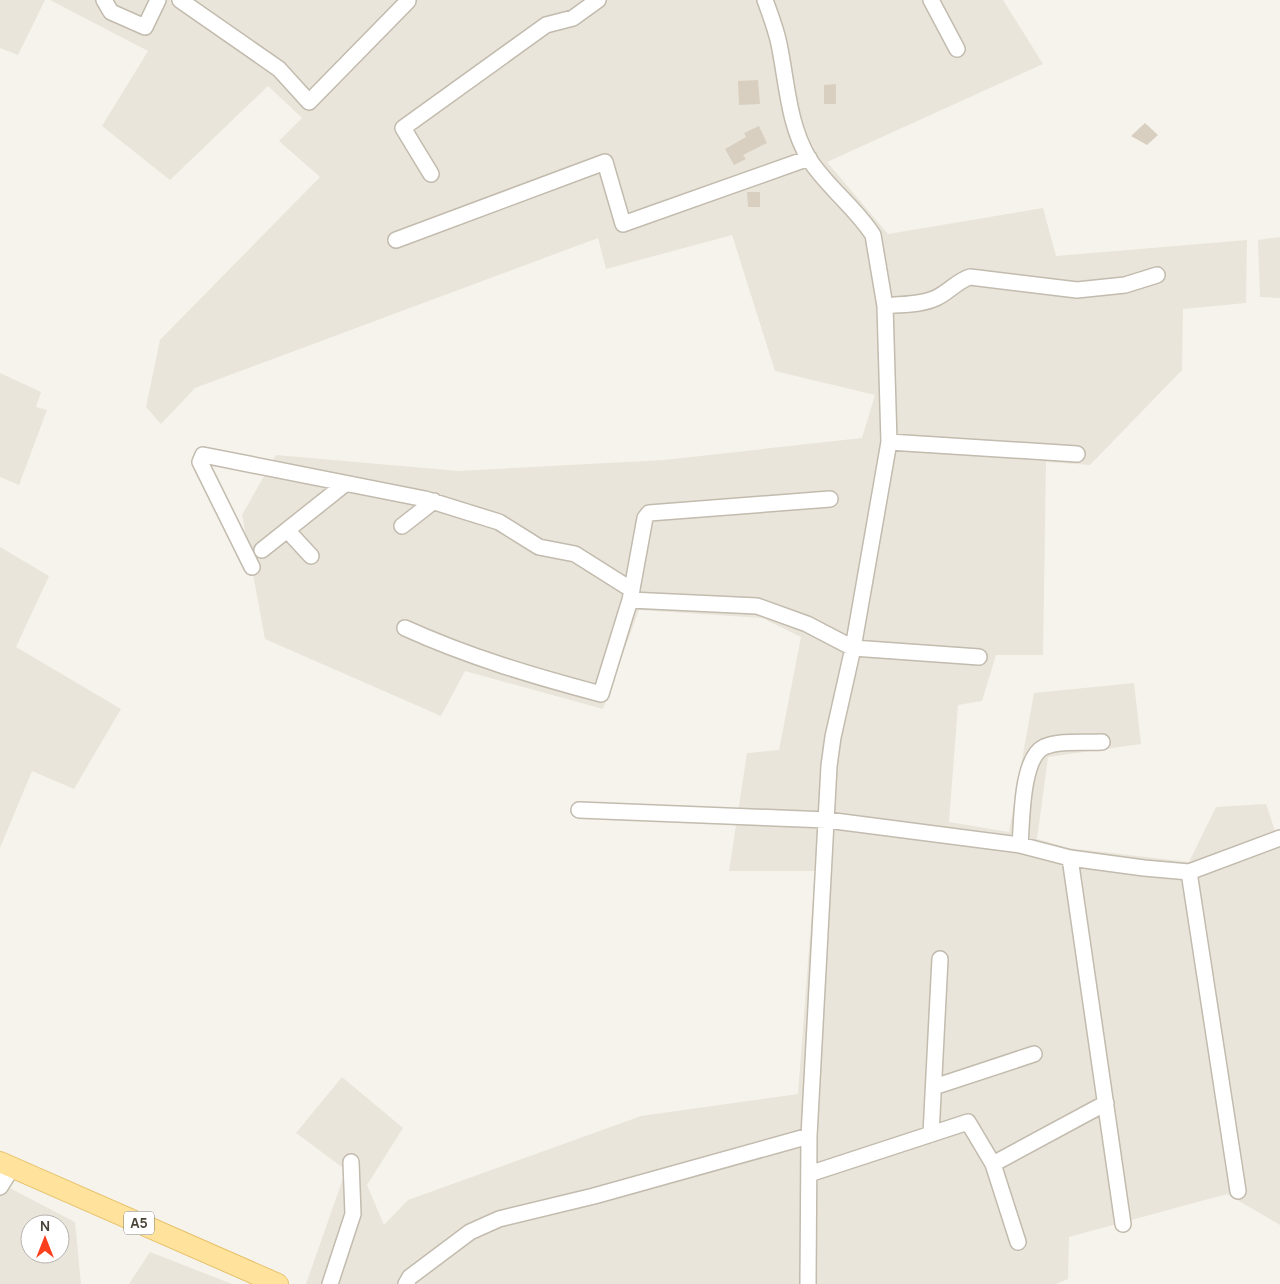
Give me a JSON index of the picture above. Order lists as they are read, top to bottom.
{
  "streets": {
    "main road": ["A5"]
  },
  "north": "top"
}
